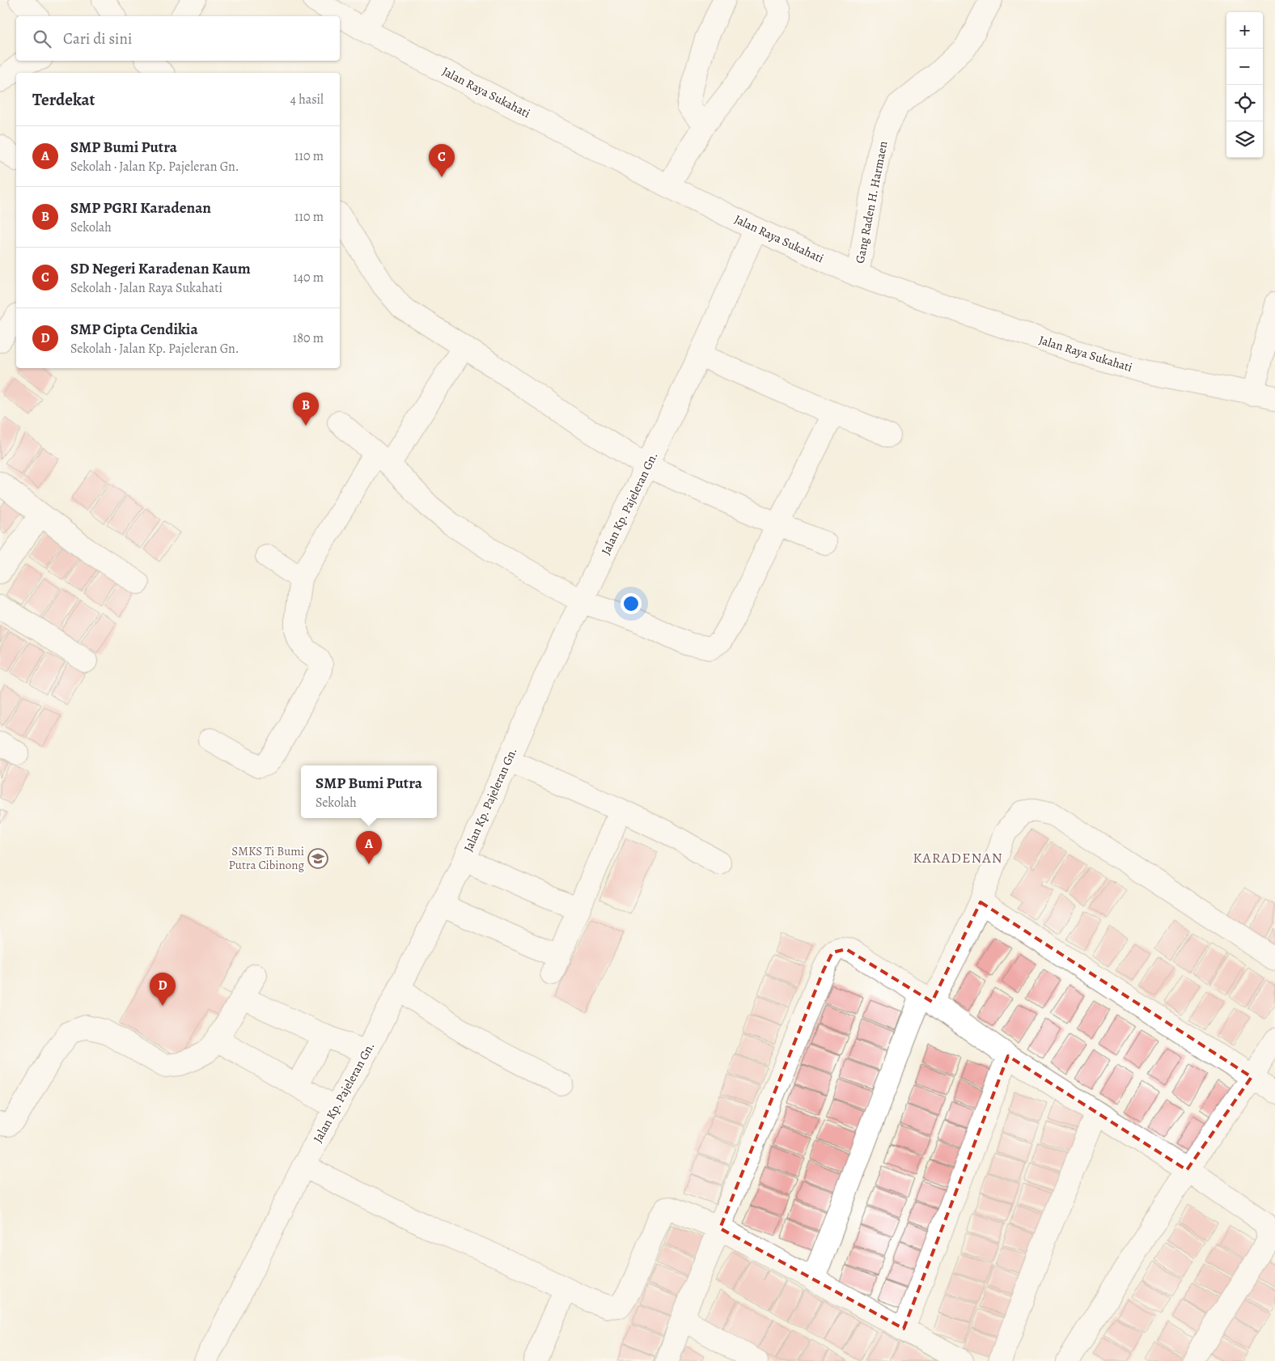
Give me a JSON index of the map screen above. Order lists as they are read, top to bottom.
{
  "streets": {
    "street": ["Jalan Raya Sukahati", "Gang Raden H. Harmaen", "Jalan Kp. Pajeleran Gn."]
  },
  "crossings": [
    ["Jalan Raya Sukahati", "Gang Raden H. Harmaen"],
    ["Jalan Raya Sukahati", "Jalan Kp. Pajeleran Gn."]
  ],
  "districts": ["KARADENAN"],
  "places": {
    "school or university": ["SMKS Ti Bumi Putra Cibinong"]
  },
  "page": {
    "map_buttons": ["+", "−"],
    "search": "Cari di sini",
    "heading": ["Terdekat", "4 hasil"],
    "list": [
      {
        "mark": "A",
        "name": "SMP Bumi Putra",
        "note": "Sekolah · Jalan Kp. Pajeleran Gn.",
        "value": "110 m"
      },
      {
        "mark": "B",
        "name": "SMP PGRI Karadenan",
        "note": "Sekolah",
        "value": "110 m"
      },
      {
        "mark": "C",
        "name": "SD Negeri Karadenan Kaum",
        "note": "Sekolah · Jalan Raya Sukahati",
        "value": "140 m"
      },
      {
        "mark": "D",
        "name": "SMP Cipta Cendikia",
        "note": "Sekolah · Jalan Kp. Pajeleran Gn.",
        "value": "180 m"
      }
    ],
    "pins": [
      "C",
      "B",
      "A",
      "D"
    ],
    "popup": ["SMP Bumi Putra", "Sekolah"]
  }
}
